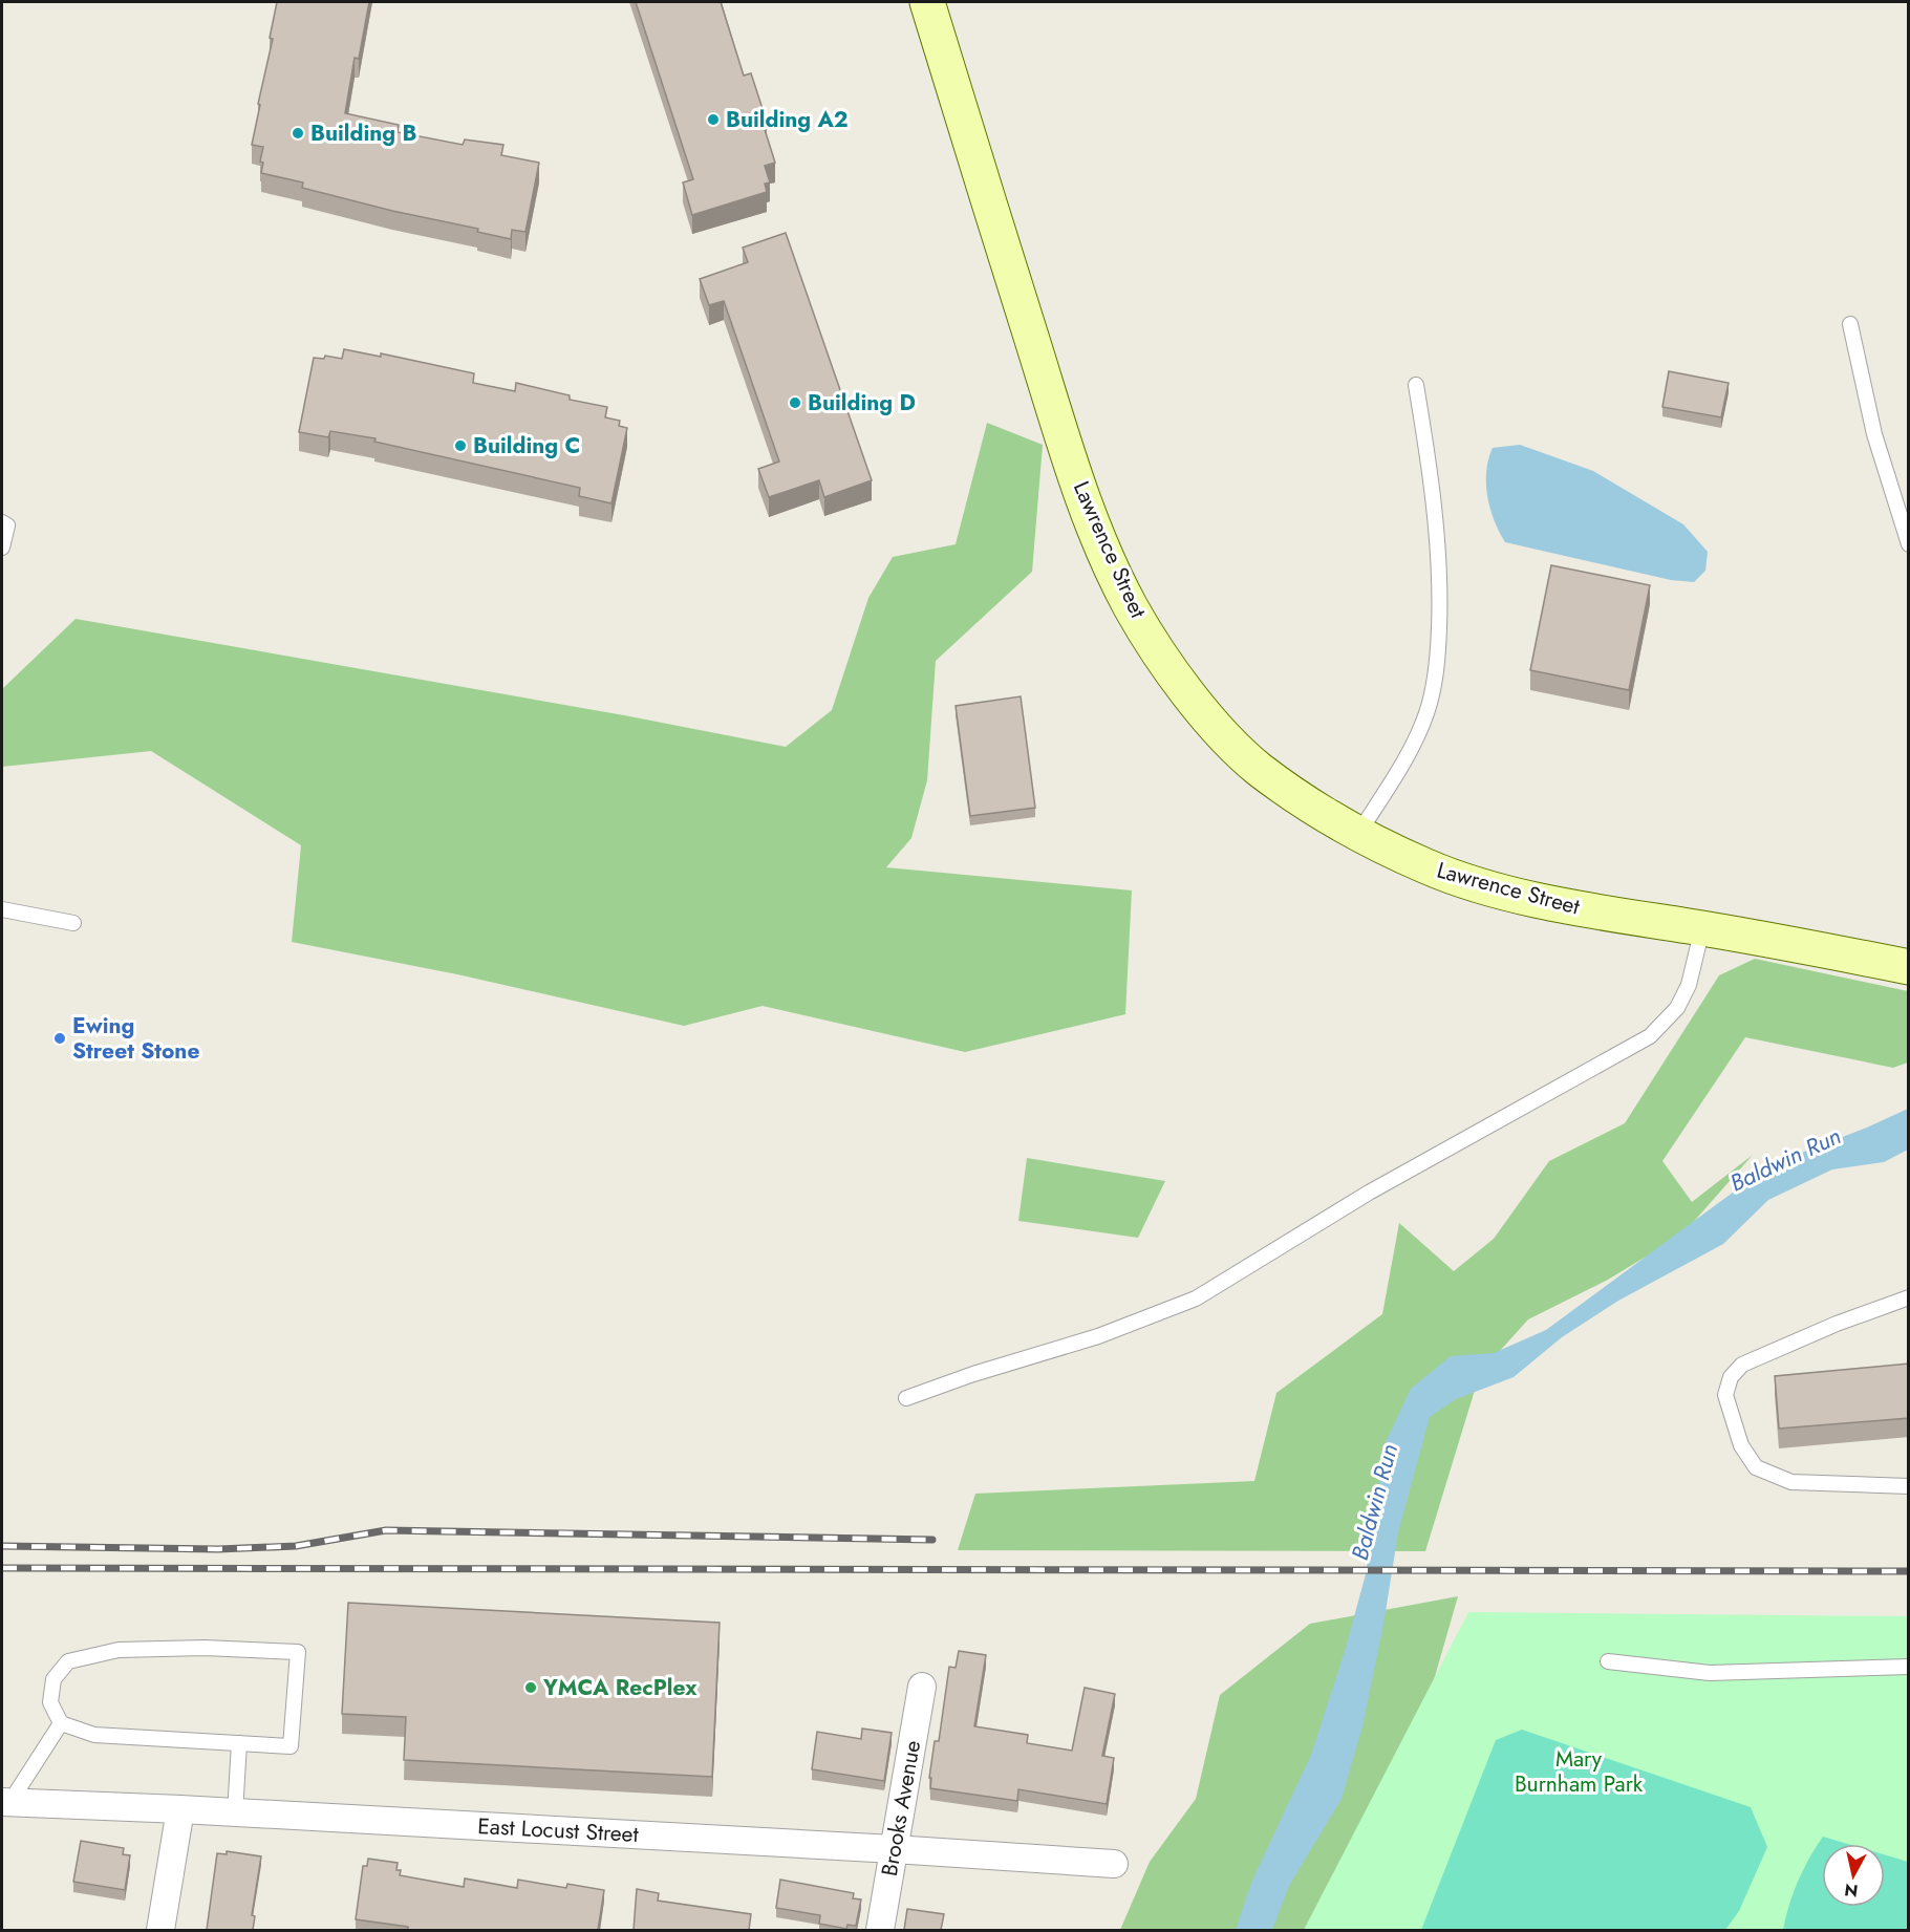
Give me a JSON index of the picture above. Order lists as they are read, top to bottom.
{
  "streets": {
    "street": ["Lawrence Street", "Brooks Avenue", "East Locust Street"]
  },
  "crossings": [
    ["Brooks Avenue", "East Locust Street"]
  ],
  "water": ["Baldwin Run"],
  "parks": ["Mary Burnham Park"],
  "places": [
    "Building A2",
    "Building B",
    "Building D",
    "Building C",
    "Ewing Street Stone",
    "YMCA RecPlex"
  ],
  "north": "bottom"
}
